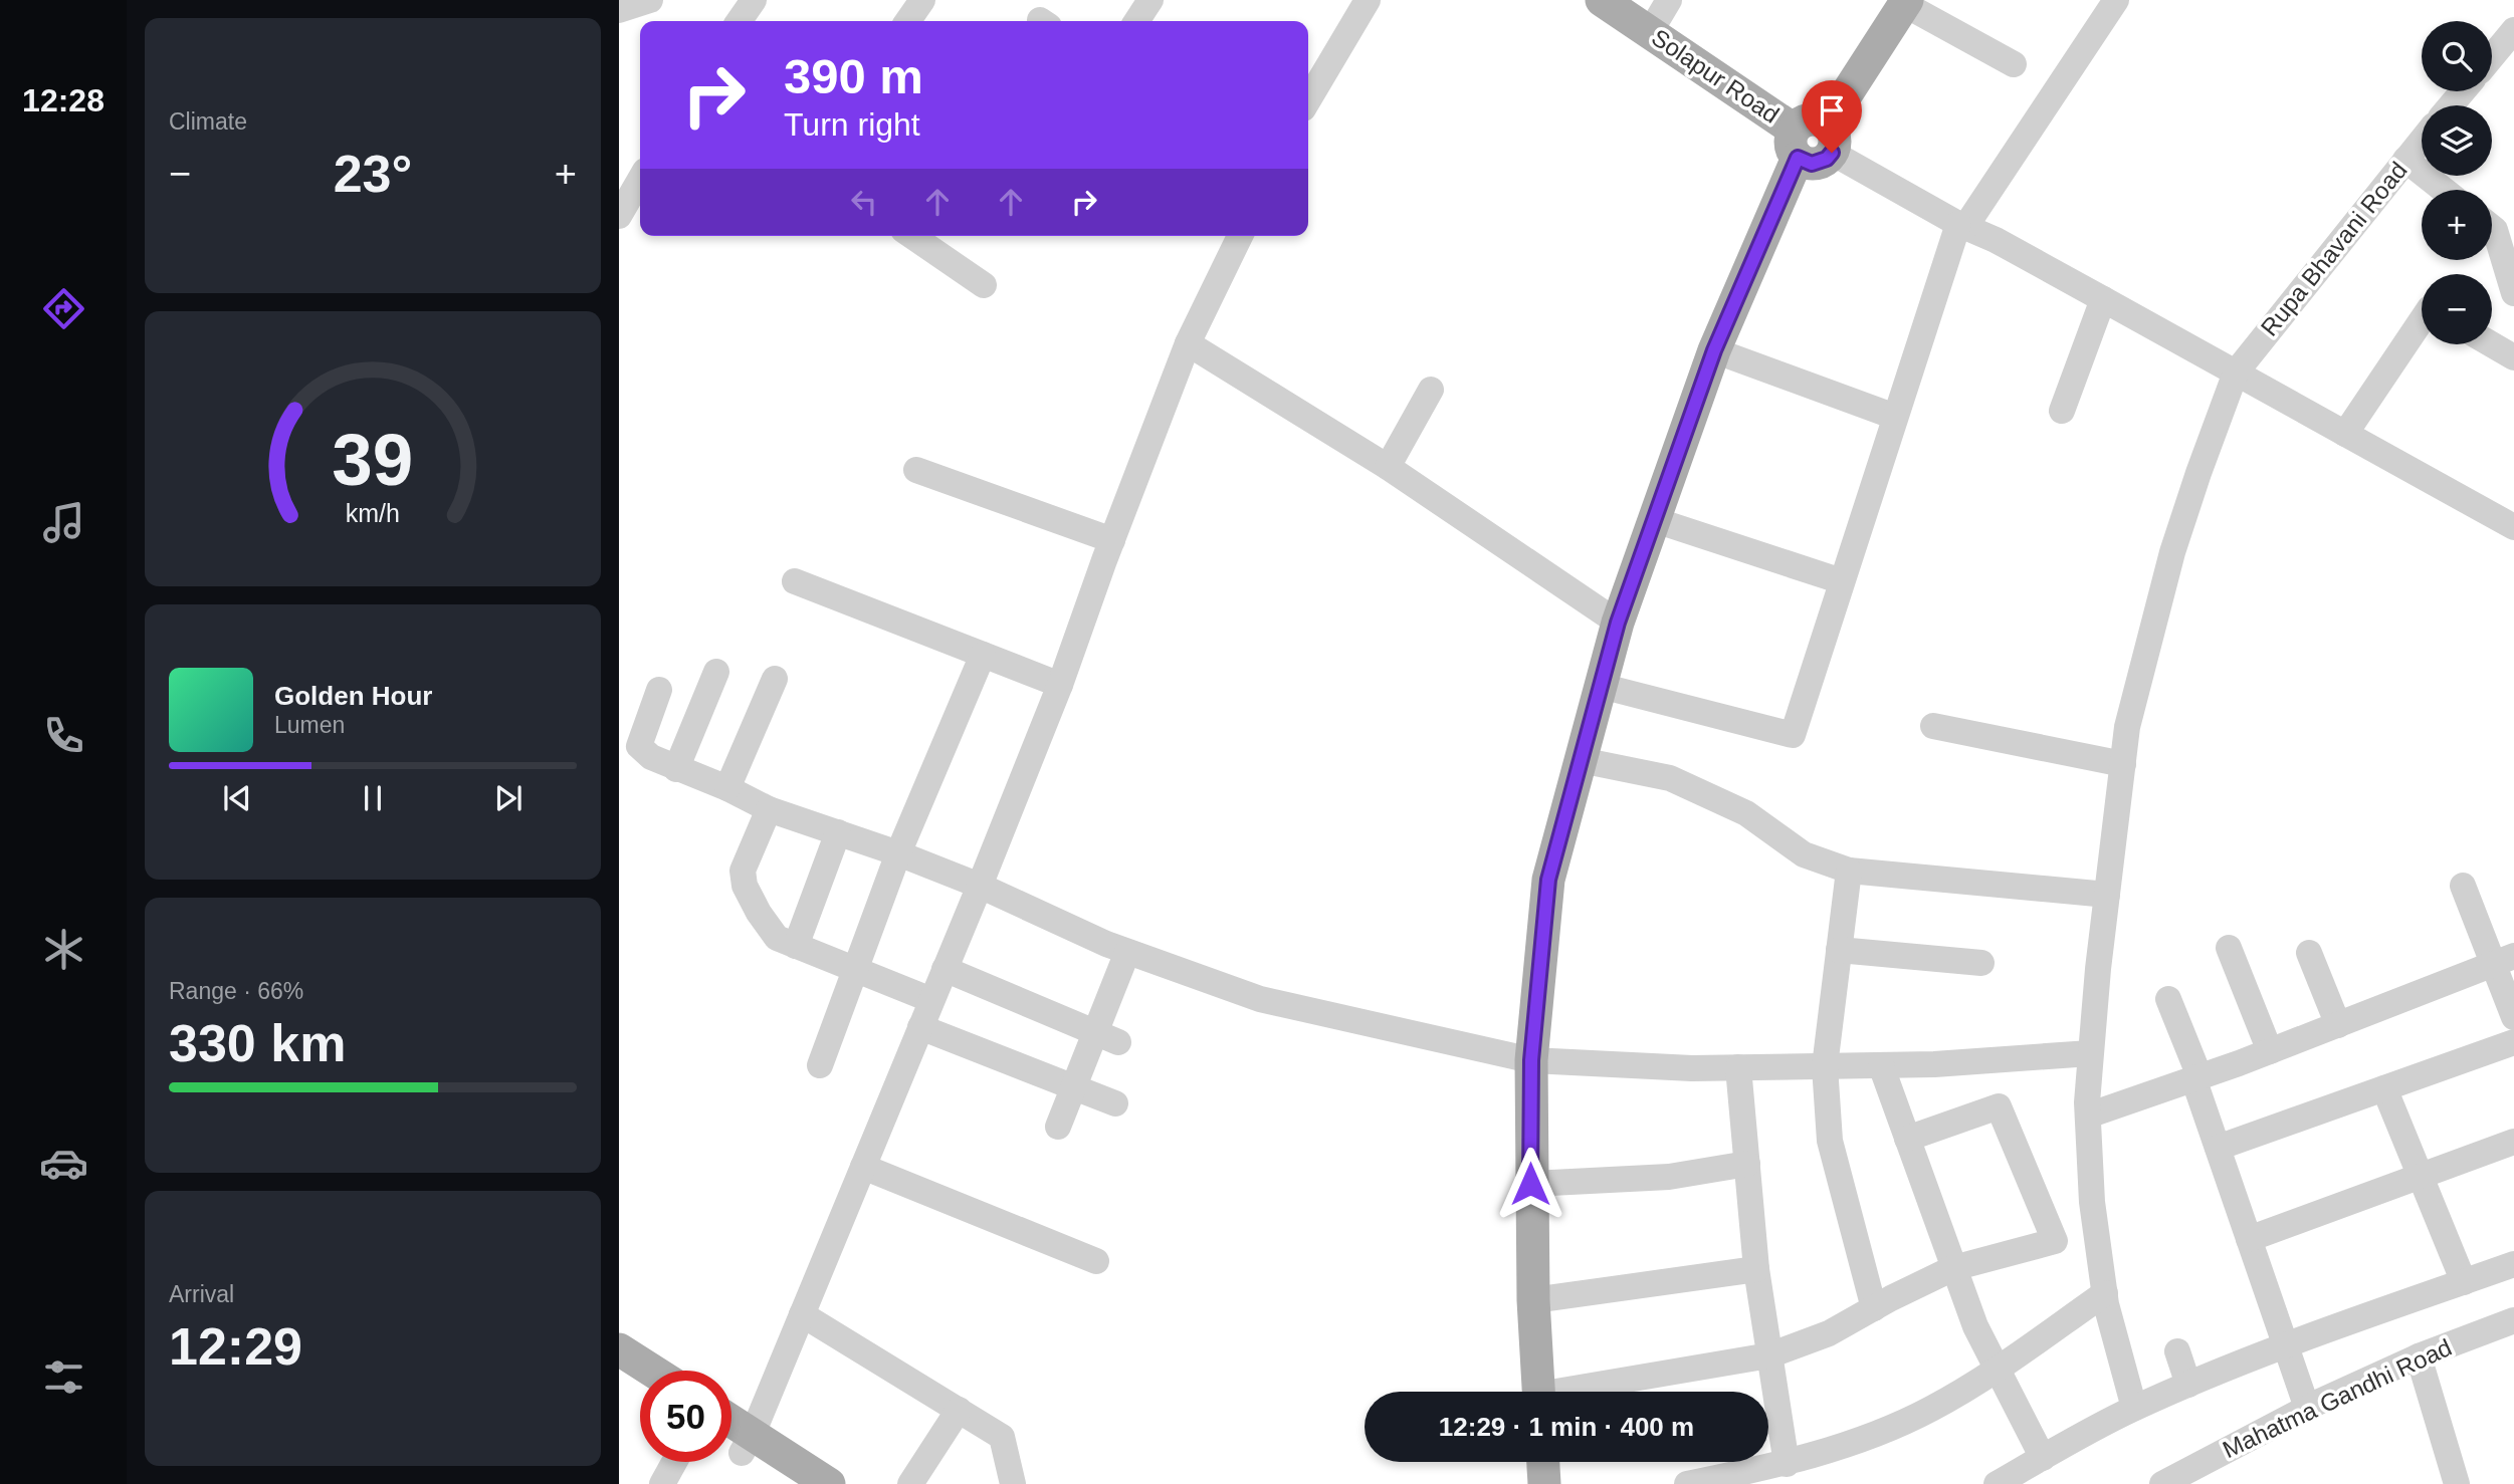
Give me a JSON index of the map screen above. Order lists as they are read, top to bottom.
{
  "streets": {
    "main road": ["Solapur Road"],
    "street": ["Rupa Bhavani Road", "Mahatma Gandhi Road"]
  },
  "page": {
    "tabs": "12:28",
    "tile": [
      "Climate",
      ["Range · 66%", "330 km"],
      ["Arrival", "12:29"]
    ],
    "map_buttons": ["+", "−"],
    "turn": ["390 m", "Turn right"],
    "heat": ["−", "23°", "+"],
    "song": ["Golden Hour", "Lumen"],
    "limit": "50",
    "trip": "12:29 · 1 min · 400 m",
    "gauge": ["39", "km/h"]
  }
}
